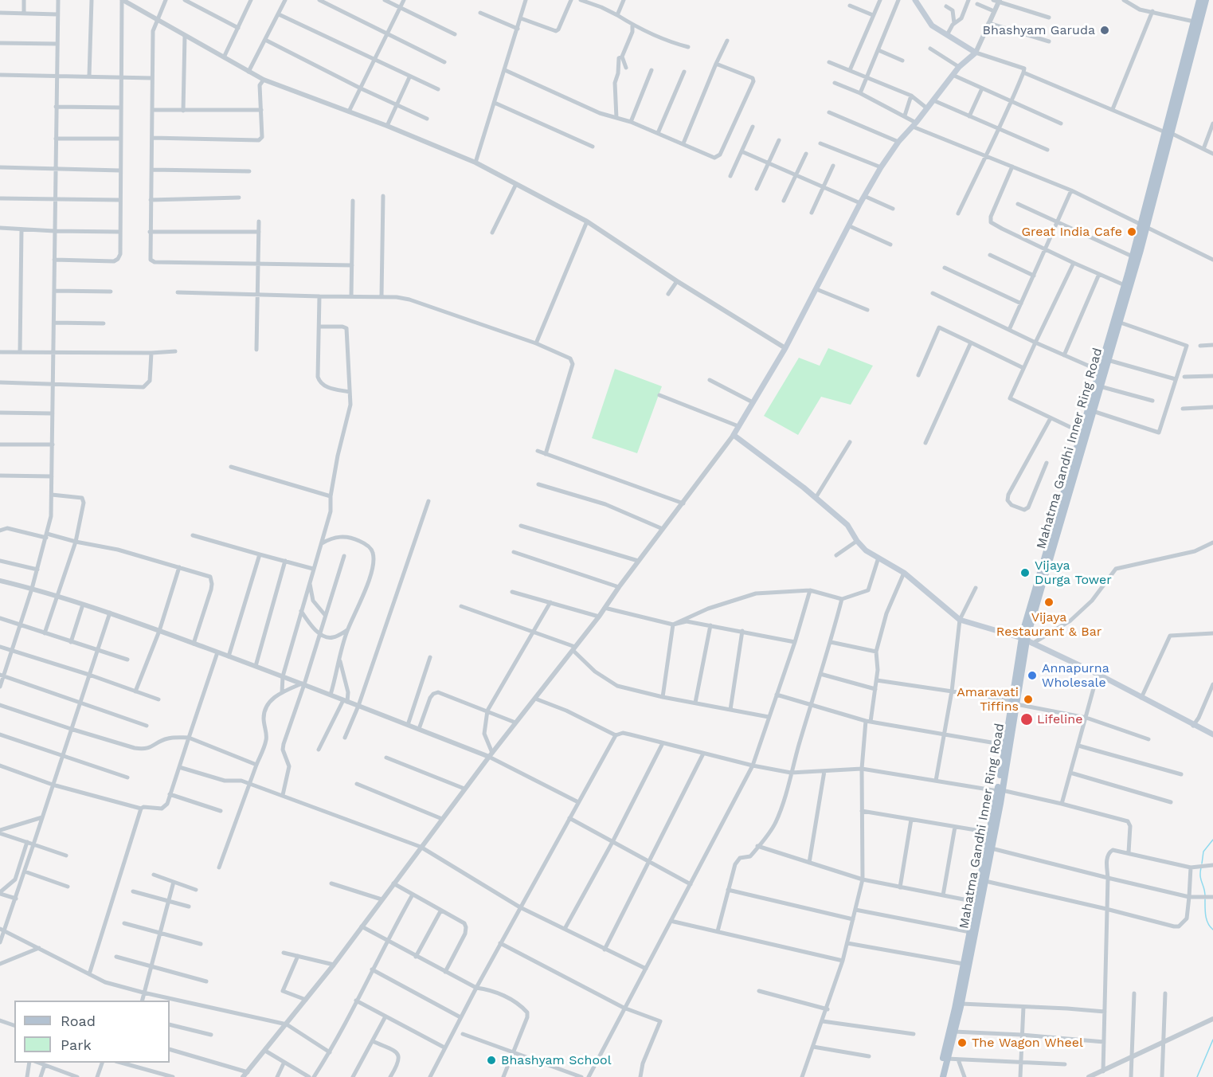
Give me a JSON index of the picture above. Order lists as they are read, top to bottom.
{
  "streets": {
    "main road": ["Mahatma Gandhi Inner Ring Road"]
  },
  "places": [
    "Bhashyam Garuda",
    "Great India Cafe",
    "Vijaya Durga Tower",
    "Vijaya Restaurant & Bar",
    "Annapurna Wholesale",
    "Amaravati Tiffins",
    "Lifeline",
    "The Wagon Wheel",
    "Bhashyam School"
  ],
  "legend": ["Road", "Park"]
}
